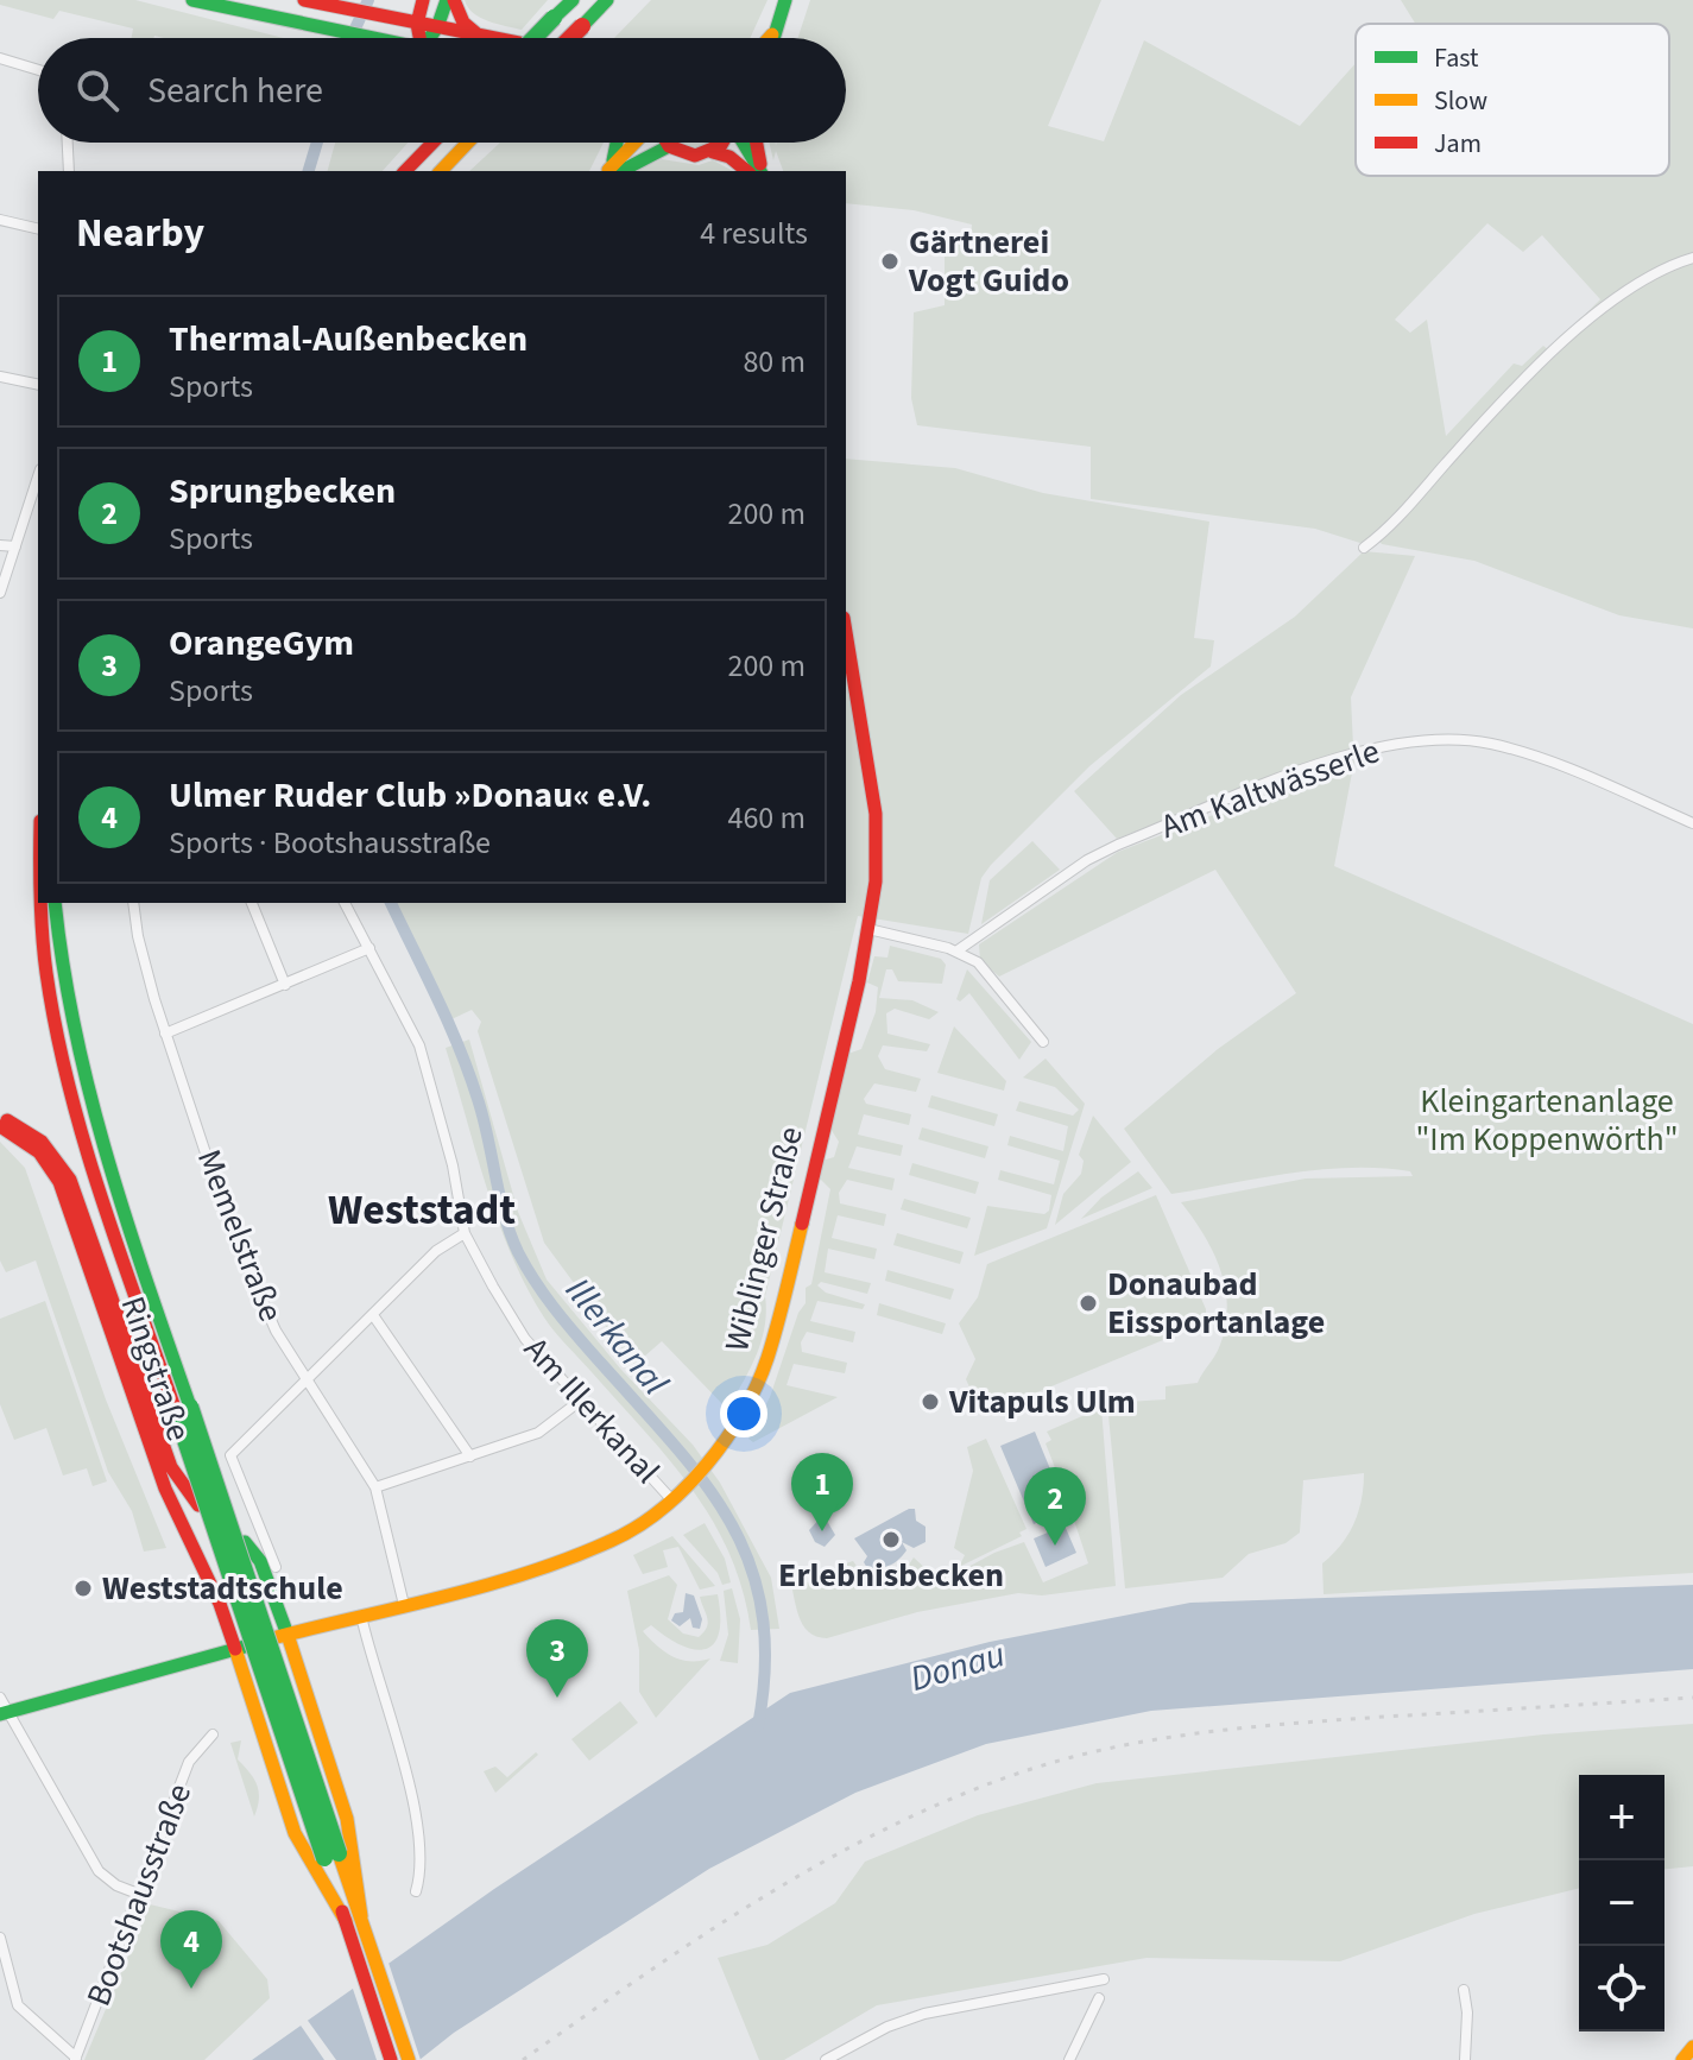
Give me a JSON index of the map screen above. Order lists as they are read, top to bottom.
{
  "streets": {
    "main road": ["Wiblinger Straße", "Ringstraße"],
    "street": [
      "Am Kaltwässerle",
      "Memelstraße",
      "Am Illerkanal",
      "Bootshausstraße"
    ]
  },
  "crossings": [
    ["Memelstraße", "Wiblinger Straße"],
    ["Wiblinger Straße", "Am Illerkanal"]
  ],
  "districts": ["Weststadt"],
  "water": ["Illerkanal", "Donau"],
  "parks": ["Kleingartenanlage \"Im Koppenwörth\""],
  "places": [
    "Gärtnerei Vogt Guido",
    "Donaubad Eissportanlage",
    "Vitapuls Ulm",
    "Erlebnisbecken",
    "Weststadtschule"
  ],
  "legend": ["Fast", "Slow", "Jam"],
  "page": {
    "search": "Search here",
    "heading": ["Nearby", "4 results"],
    "list": [
      {
        "mark": "1",
        "name": "Thermal-Außenbecken",
        "note": "Sports",
        "value": "80 m"
      },
      {
        "mark": "2",
        "name": "Sprungbecken",
        "note": "Sports",
        "value": "200 m"
      },
      {
        "mark": "3",
        "name": "OrangeGym",
        "note": "Sports",
        "value": "200 m"
      },
      {
        "mark": "4",
        "name": "Ulmer Ruder Club »Donau« e.V.",
        "note": "Sports · Bootshausstraße",
        "value": "460 m"
      }
    ],
    "pins": [
      "1",
      "2",
      "3",
      "4"
    ],
    "map_buttons": ["+", "−"]
  }
}
